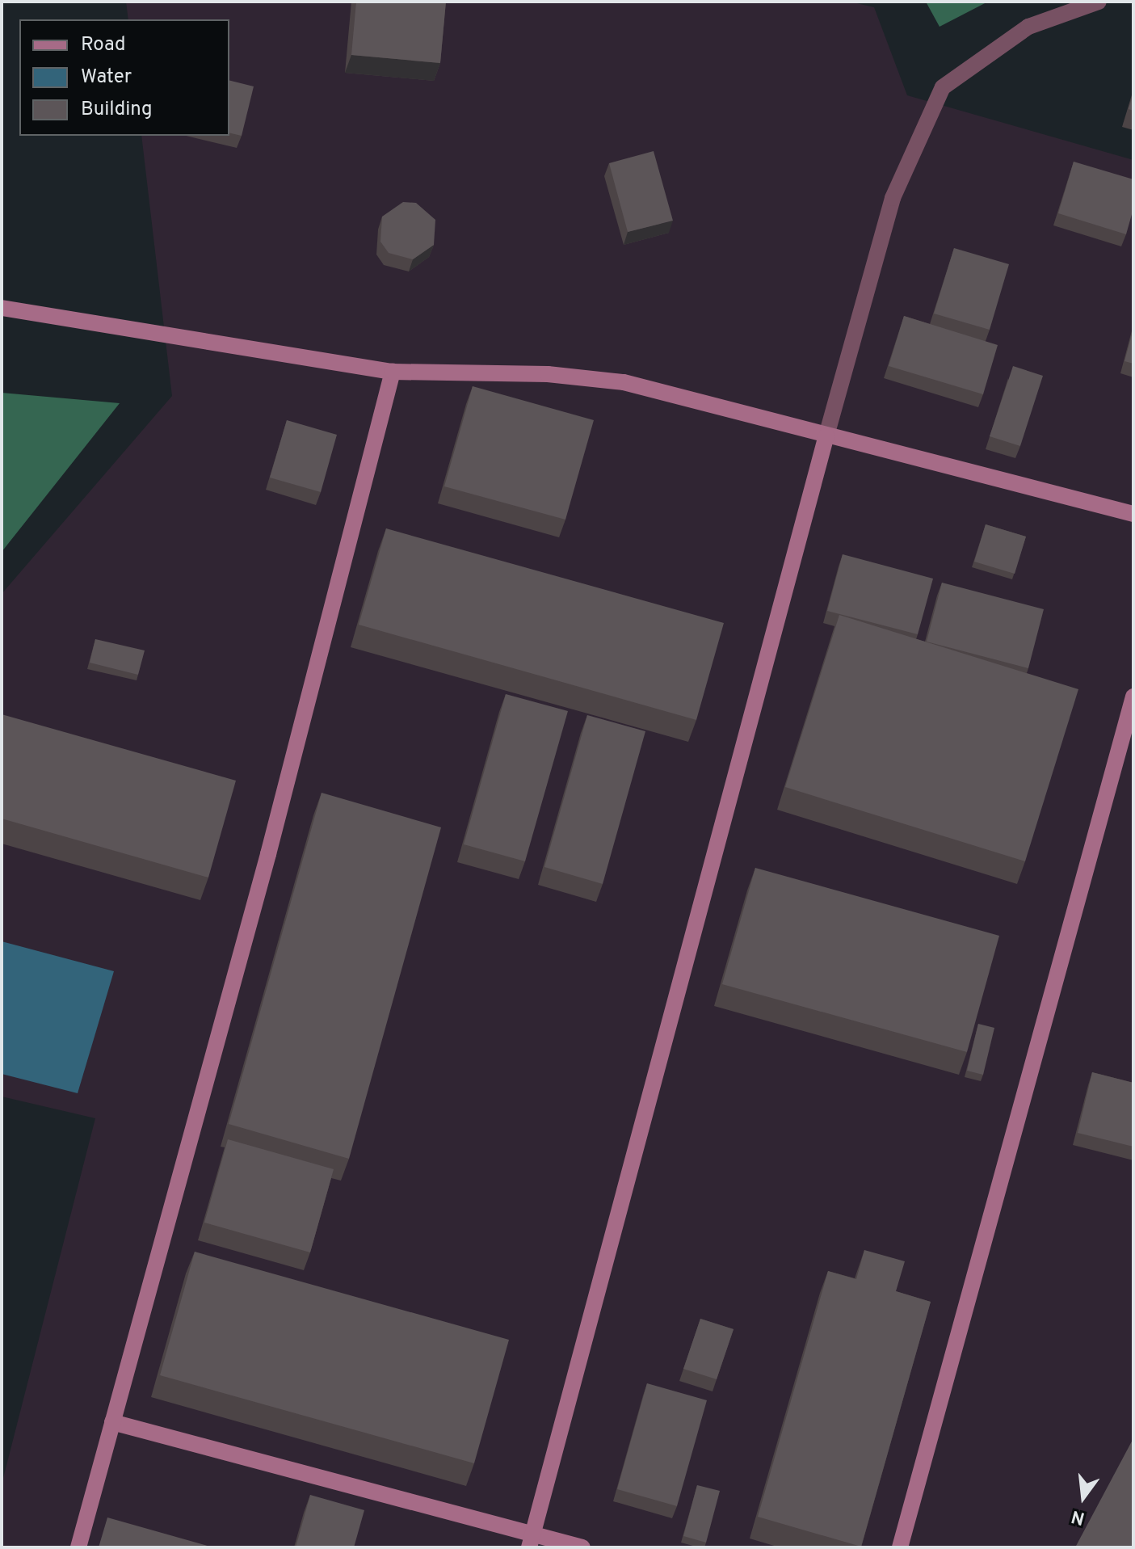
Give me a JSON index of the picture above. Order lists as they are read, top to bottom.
{
  "legend": ["Road", "Water", "Building"],
  "north": "bottom"
}
